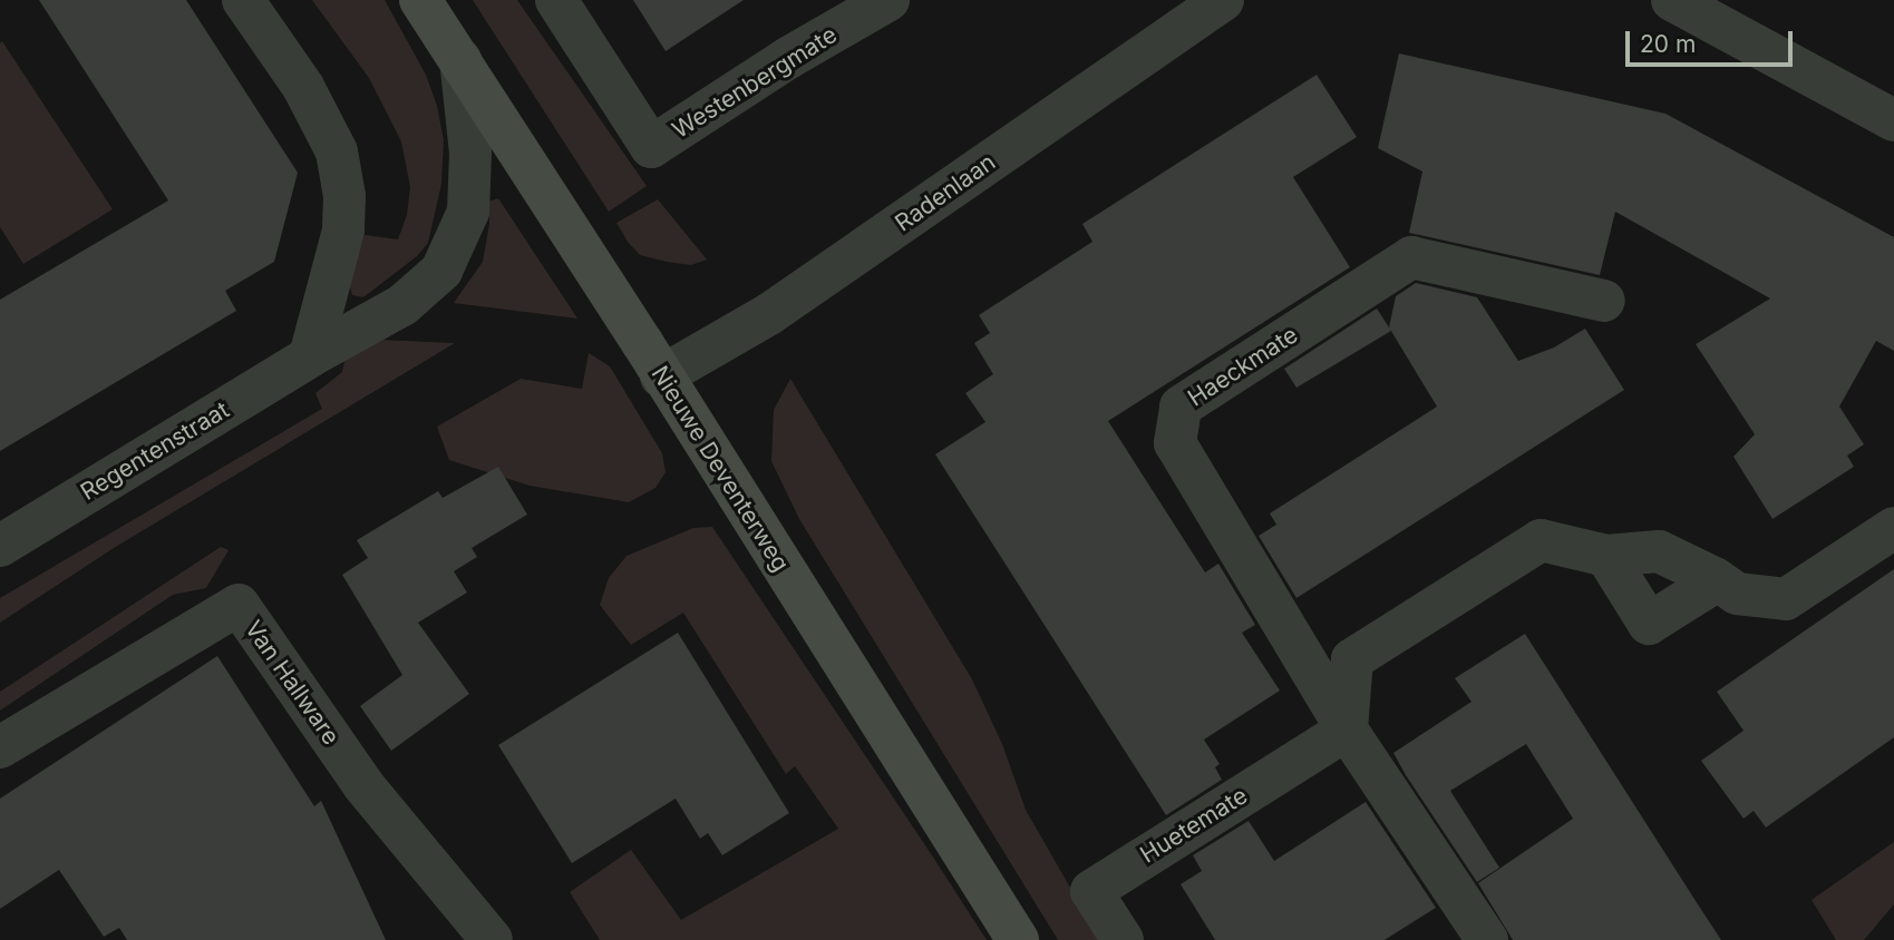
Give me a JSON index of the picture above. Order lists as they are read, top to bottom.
{
  "streets": {
    "main road": ["Nieuwe Deventerweg"],
    "street": [
      "Westenbergmate",
      "Radenlaan",
      "Haeckmate",
      "Regentenstraat",
      "Van Hallware",
      "Huetemate"
    ]
  },
  "crossings": [
    ["Radenlaan", "Nieuwe Deventerweg"],
    ["Haeckmate", "Huetemate"],
    ["Regentenstraat", "Nieuwe Deventerweg"]
  ],
  "scale_bar": "20 m"
}
